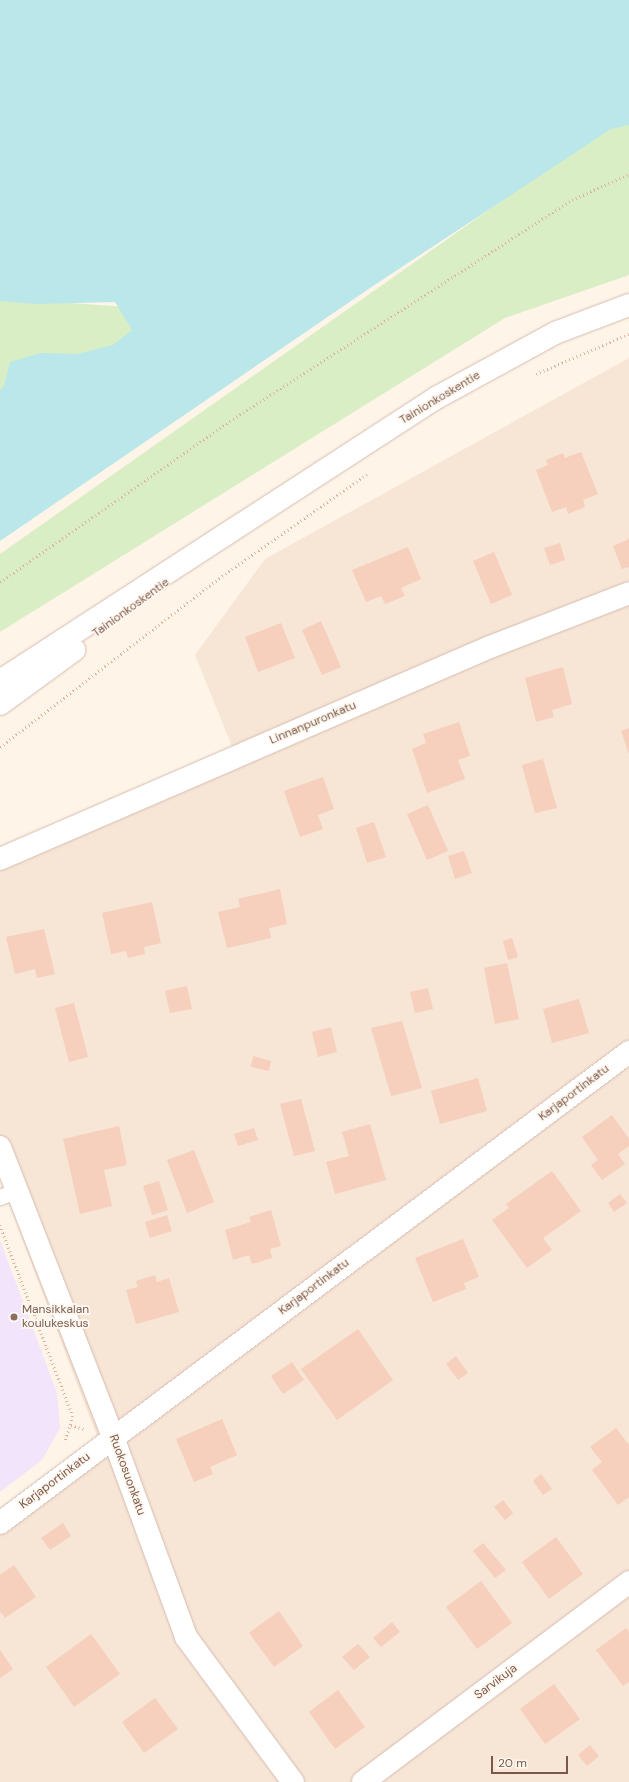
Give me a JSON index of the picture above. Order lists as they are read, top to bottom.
{
  "streets": {
    "street": [
      "Tainionkoskentie",
      "Linnanpuronkatu",
      "Karjaportinkatu",
      "Ruokosuonkatu",
      "Sarvikuja"
    ]
  },
  "crossings": [
    ["Karjaportinkatu", "Ruokosuonkatu"]
  ],
  "places": ["Mansikkalan koulukeskus"],
  "scale_bar": "20 m"
}
